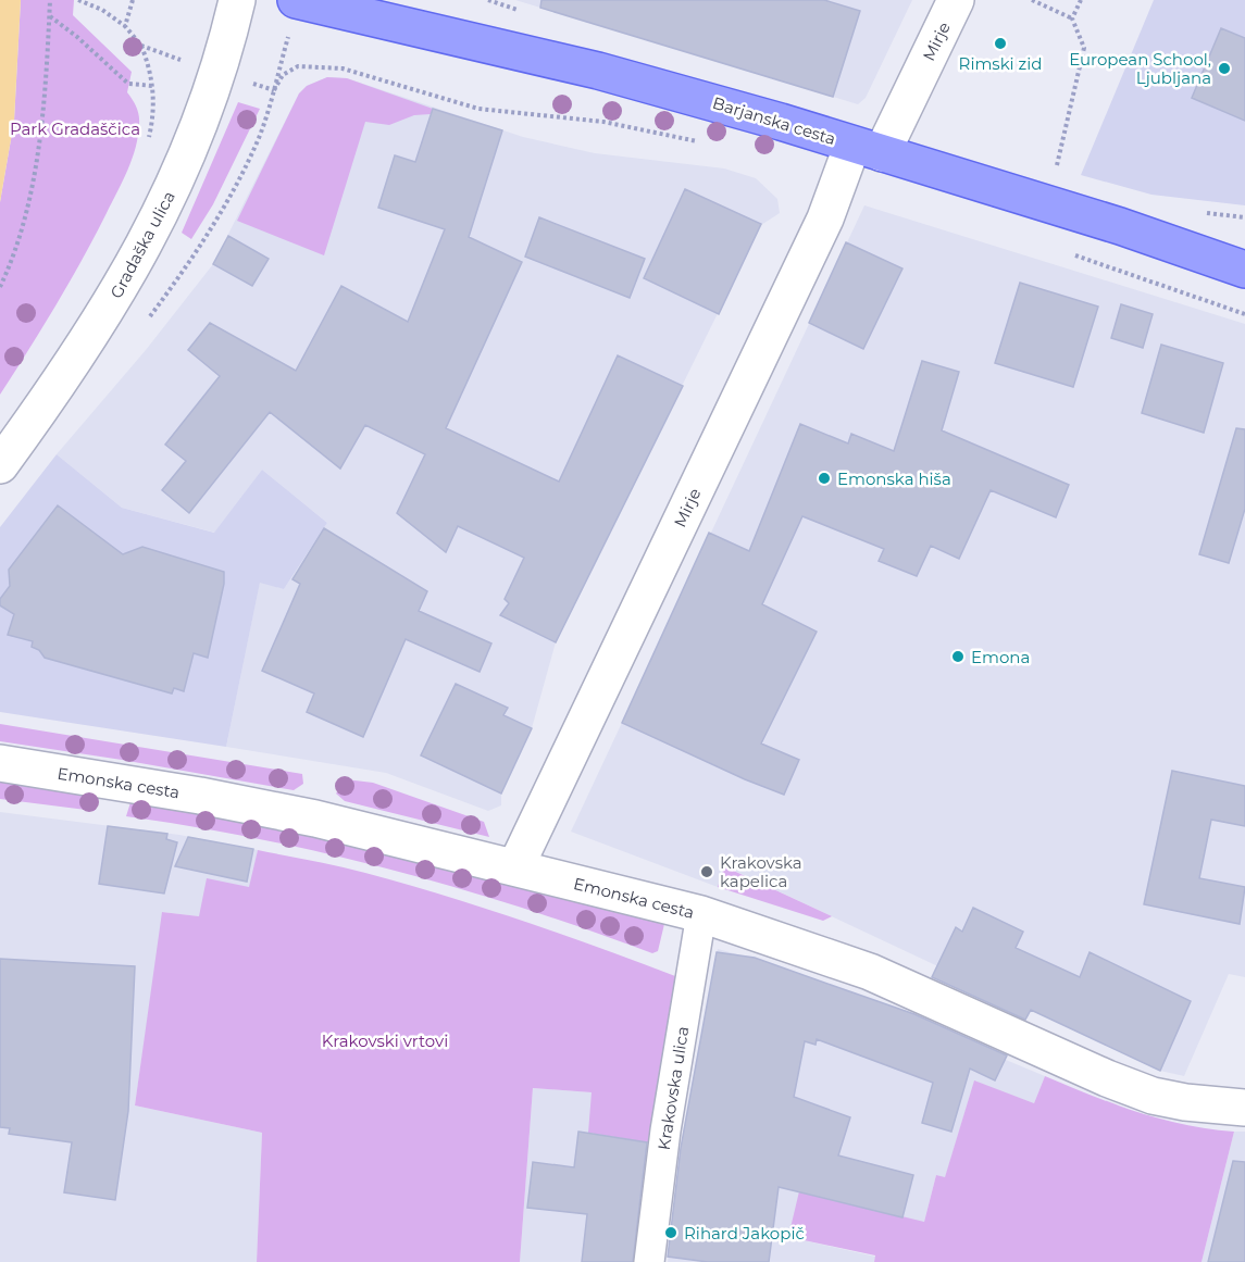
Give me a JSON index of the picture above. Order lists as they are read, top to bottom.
{
  "streets": {
    "main road": ["Barjanska cesta"],
    "street": [
      "Mirje",
      "Gradaška ulica",
      "Emonska cesta",
      "Krakovska ulica"
    ]
  },
  "crossings": [
    ["Mirje", "Barjanska cesta"],
    ["Mirje", "Emonska cesta"],
    ["Emonska cesta", "Krakovska ulica"]
  ],
  "parks": ["Park Gradaščica", "Krakovski vrtovi"],
  "places": [
    "Rimski zid",
    "European School, Ljubljana",
    "Emonska hiša",
    "Emona",
    "Krakovska kapelica",
    "Rihard Jakopič"
  ]
}
